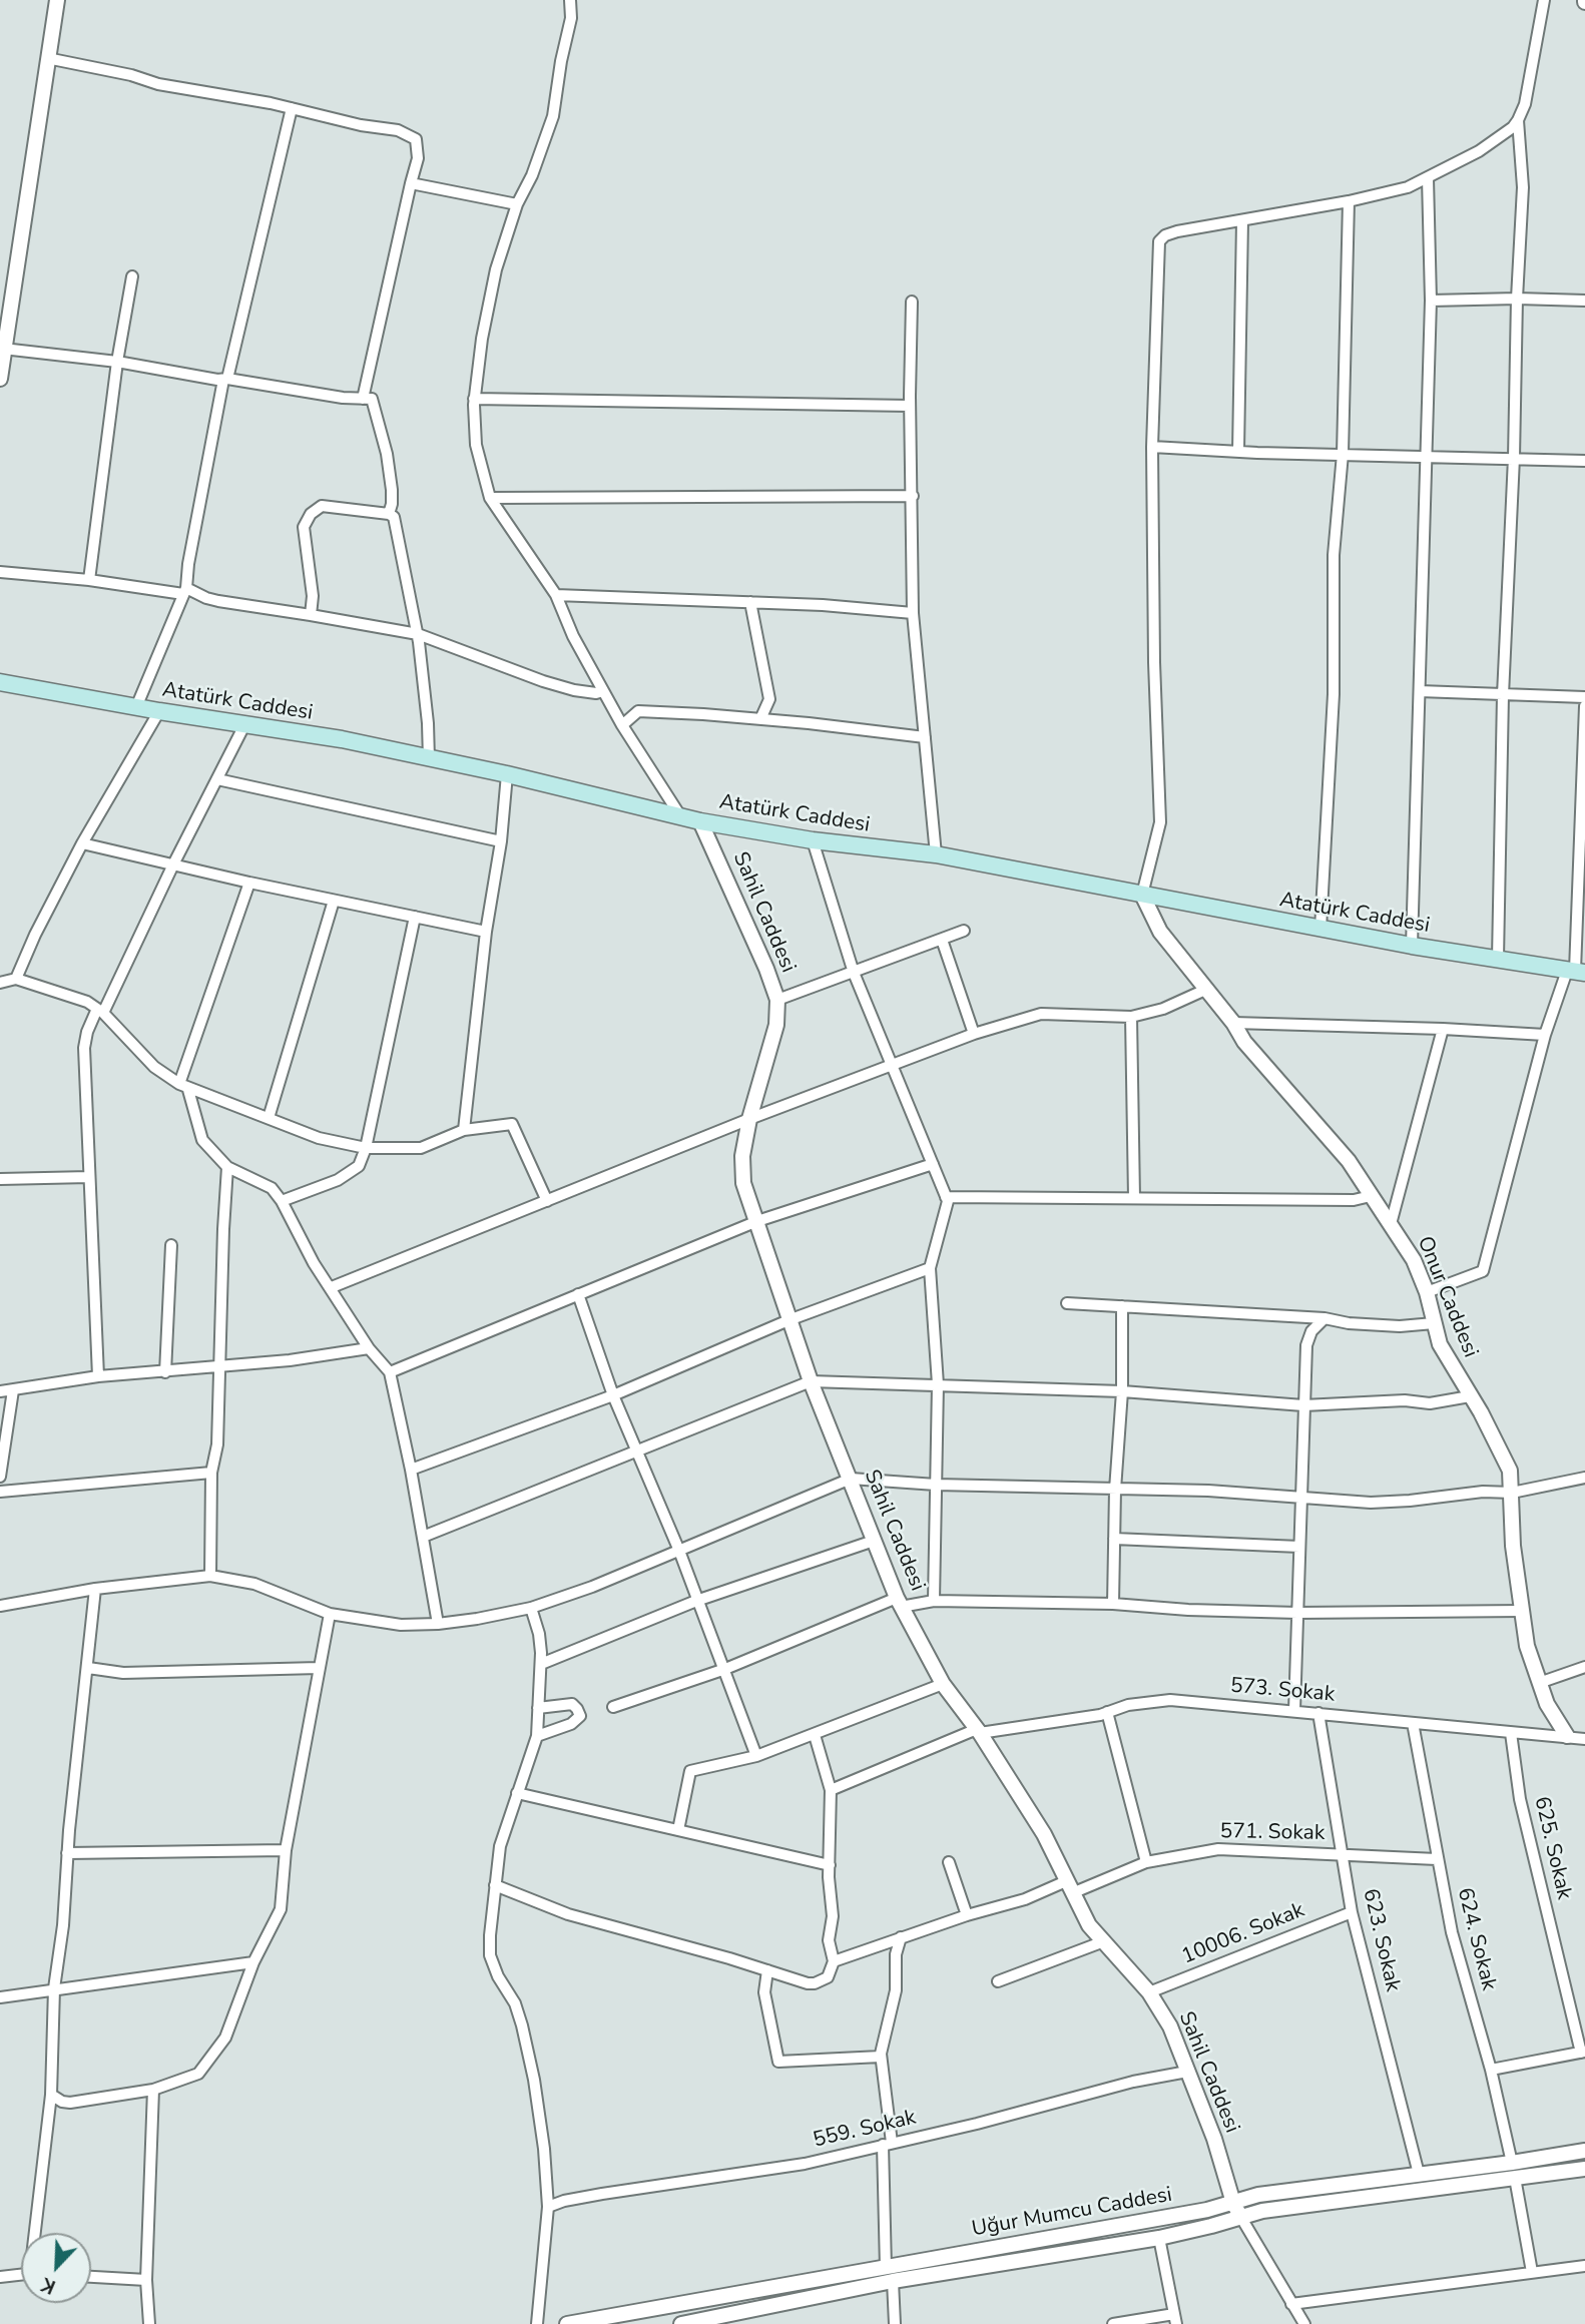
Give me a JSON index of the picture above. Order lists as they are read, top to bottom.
{
  "streets": {
    "main road": ["Atatürk Caddesi"],
    "street": [
      "Sahil Caddesi",
      "Onur Caddesi",
      "573. Sokak",
      "571. Sokak",
      "625. Sokak",
      "10006. Sokak",
      "624. Sokak",
      "623. Sokak",
      "559. Sokak",
      "Uğur Mumcu Caddesi"
    ]
  },
  "crossings": [
    ["Atatürk Caddesi", "Sahil Caddesi"],
    ["Atatürk Caddesi", "Onur Caddesi"],
    ["Sahil Caddesi", "573. Sokak"],
    ["Sahil Caddesi", "571. Sokak"],
    ["Sahil Caddesi", "10006. Sokak"],
    ["Sahil Caddesi", "559. Sokak"],
    ["Sahil Caddesi", "Uğur Mumcu Caddesi"],
    ["Onur Caddesi", "573. Sokak"],
    ["573. Sokak", "625. Sokak"],
    ["573. Sokak", "624. Sokak"],
    ["573. Sokak", "623. Sokak"],
    ["571. Sokak", "624. Sokak"],
    ["571. Sokak", "623. Sokak"],
    ["10006. Sokak", "623. Sokak"],
    ["624. Sokak", "Uğur Mumcu Caddesi"],
    ["623. Sokak", "Uğur Mumcu Caddesi"]
  ],
  "north": "bottom left"
}
